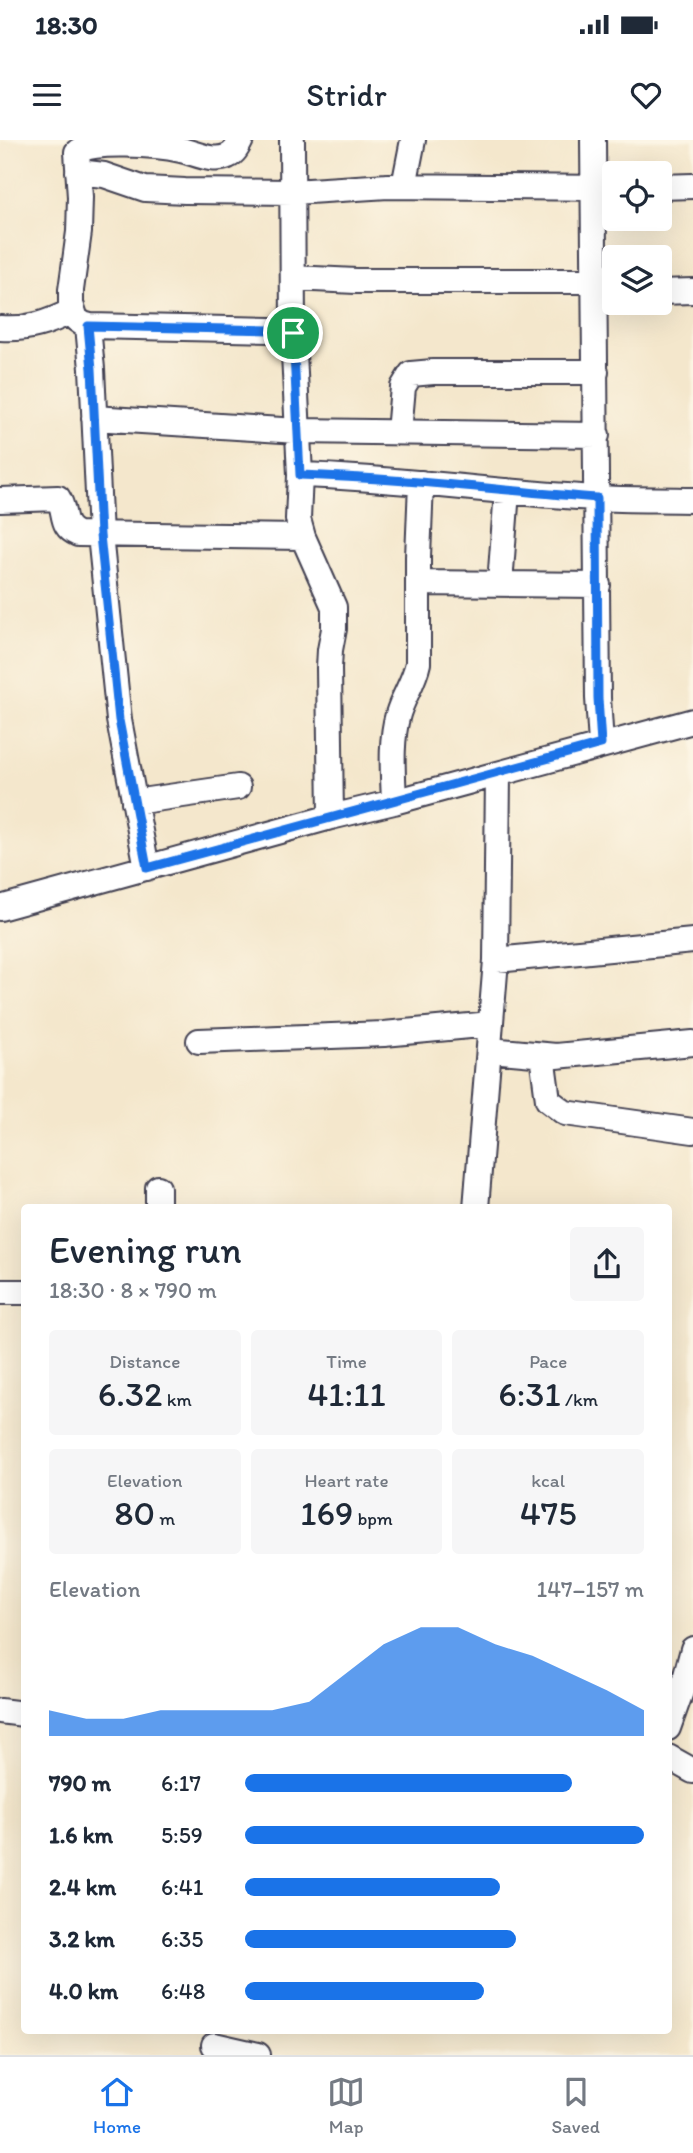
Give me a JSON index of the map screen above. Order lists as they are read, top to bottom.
{
  "page": {
    "status": "18:30",
    "header": "Stridr",
    "heading": ["Evening run", "18:30 · 8 × 790 m"],
    "stats": [
      ["Distance", "6.32 km"],
      ["Time", "41:11"],
      ["Pace", "6:31 /km"],
      ["Elevation", "80 m"],
      ["Heart rate", "169 bpm"],
      ["kcal", "475"]
    ],
    "chart": ["Elevation", "147–157 m"],
    "list": [
      {
        "name": "790 m",
        "note": "6:17"
      },
      {
        "name": "1.6 km",
        "note": "5:59"
      },
      {
        "name": "2.4 km",
        "note": "6:41"
      },
      {
        "name": "3.2 km",
        "note": "6:35"
      },
      {
        "name": "4.0 km",
        "note": "6:48"
      }
    ],
    "tabs": ["Home", "Map", "Saved"]
  }
}
